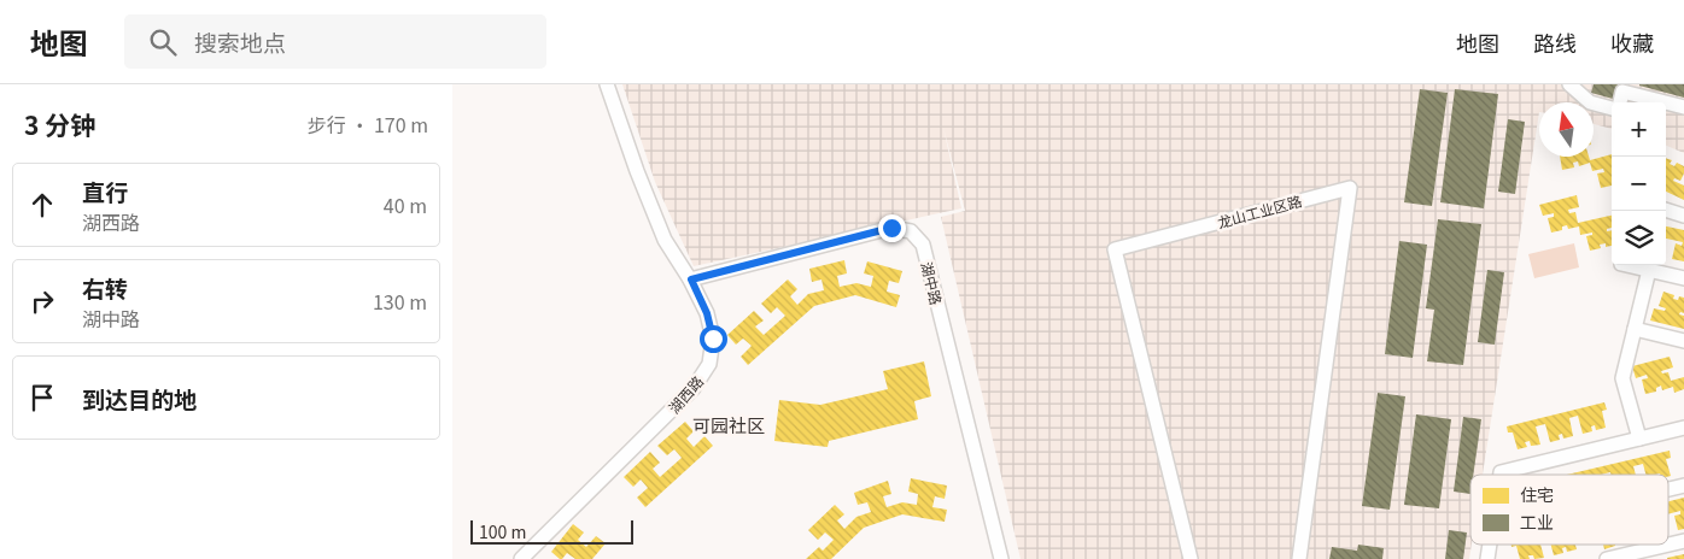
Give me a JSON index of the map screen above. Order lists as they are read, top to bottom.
{
  "streets": {
    "street": ["龙山工业区路", "湖中路", "湖西路"]
  },
  "crossings": [
    ["湖中路", "湖西路"]
  ],
  "districts": ["可园社区"],
  "legend": ["住宅", "工业"],
  "scale_bar": "100 m",
  "north": "top",
  "page": {
    "header": "地图",
    "search": "搜索地点",
    "nav": ["地图", "路线", "收藏"],
    "heading": ["3 分钟", "步行 · 170 m"],
    "map_buttons": ["+", "−"],
    "list": [
      ["直行", "湖西路", "40 m"],
      ["右转", "湖中路", "130 m"],
      "到达目的地"
    ],
    "scale": "100 m"
  }
}
